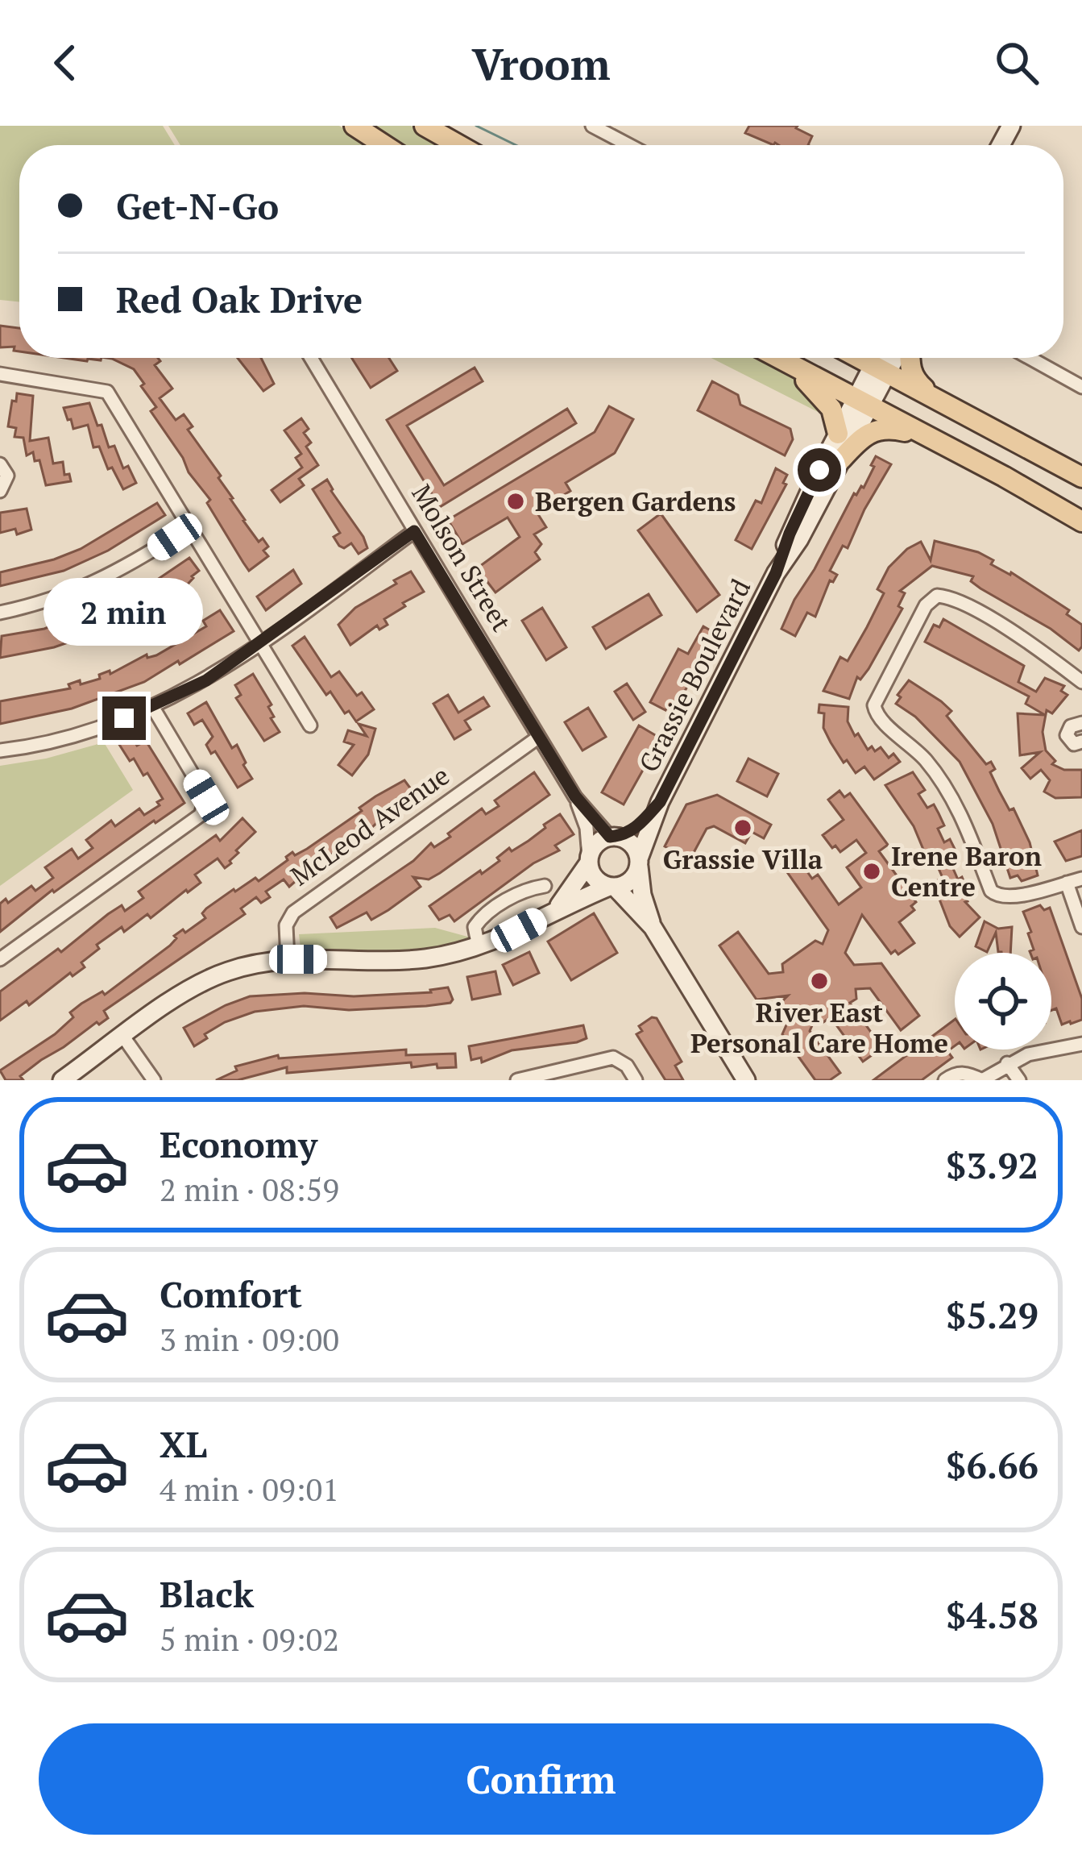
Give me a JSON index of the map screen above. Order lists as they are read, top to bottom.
{
  "streets": {
    "street": ["Molson Street", "Grassie Boulevard", "McLeod Avenue"]
  },
  "crossings": [
    ["Molson Street", "Grassie Boulevard"],
    ["Molson Street", "McLeod Avenue"]
  ],
  "places": [
    "Bergen Gardens",
    "Grassie Villa",
    "Irene Baron Centre",
    "River East Personal Care Home"
  ],
  "page": {
    "header": "Vroom",
    "banner": ["Get-N-Go", "Red Oak Drive"],
    "bubble": "2 min",
    "list": [
      {
        "name": "Economy",
        "note": "2 min · 08:59",
        "value": "$3.92"
      },
      {
        "name": "Comfort",
        "note": "3 min · 09:00",
        "value": "$5.29"
      },
      {
        "name": "XL",
        "note": "4 min · 09:01",
        "value": "$6.66"
      },
      {
        "name": "Black",
        "note": "5 min · 09:02",
        "value": "$4.58"
      }
    ],
    "buttons": "Confirm"
  }
}
